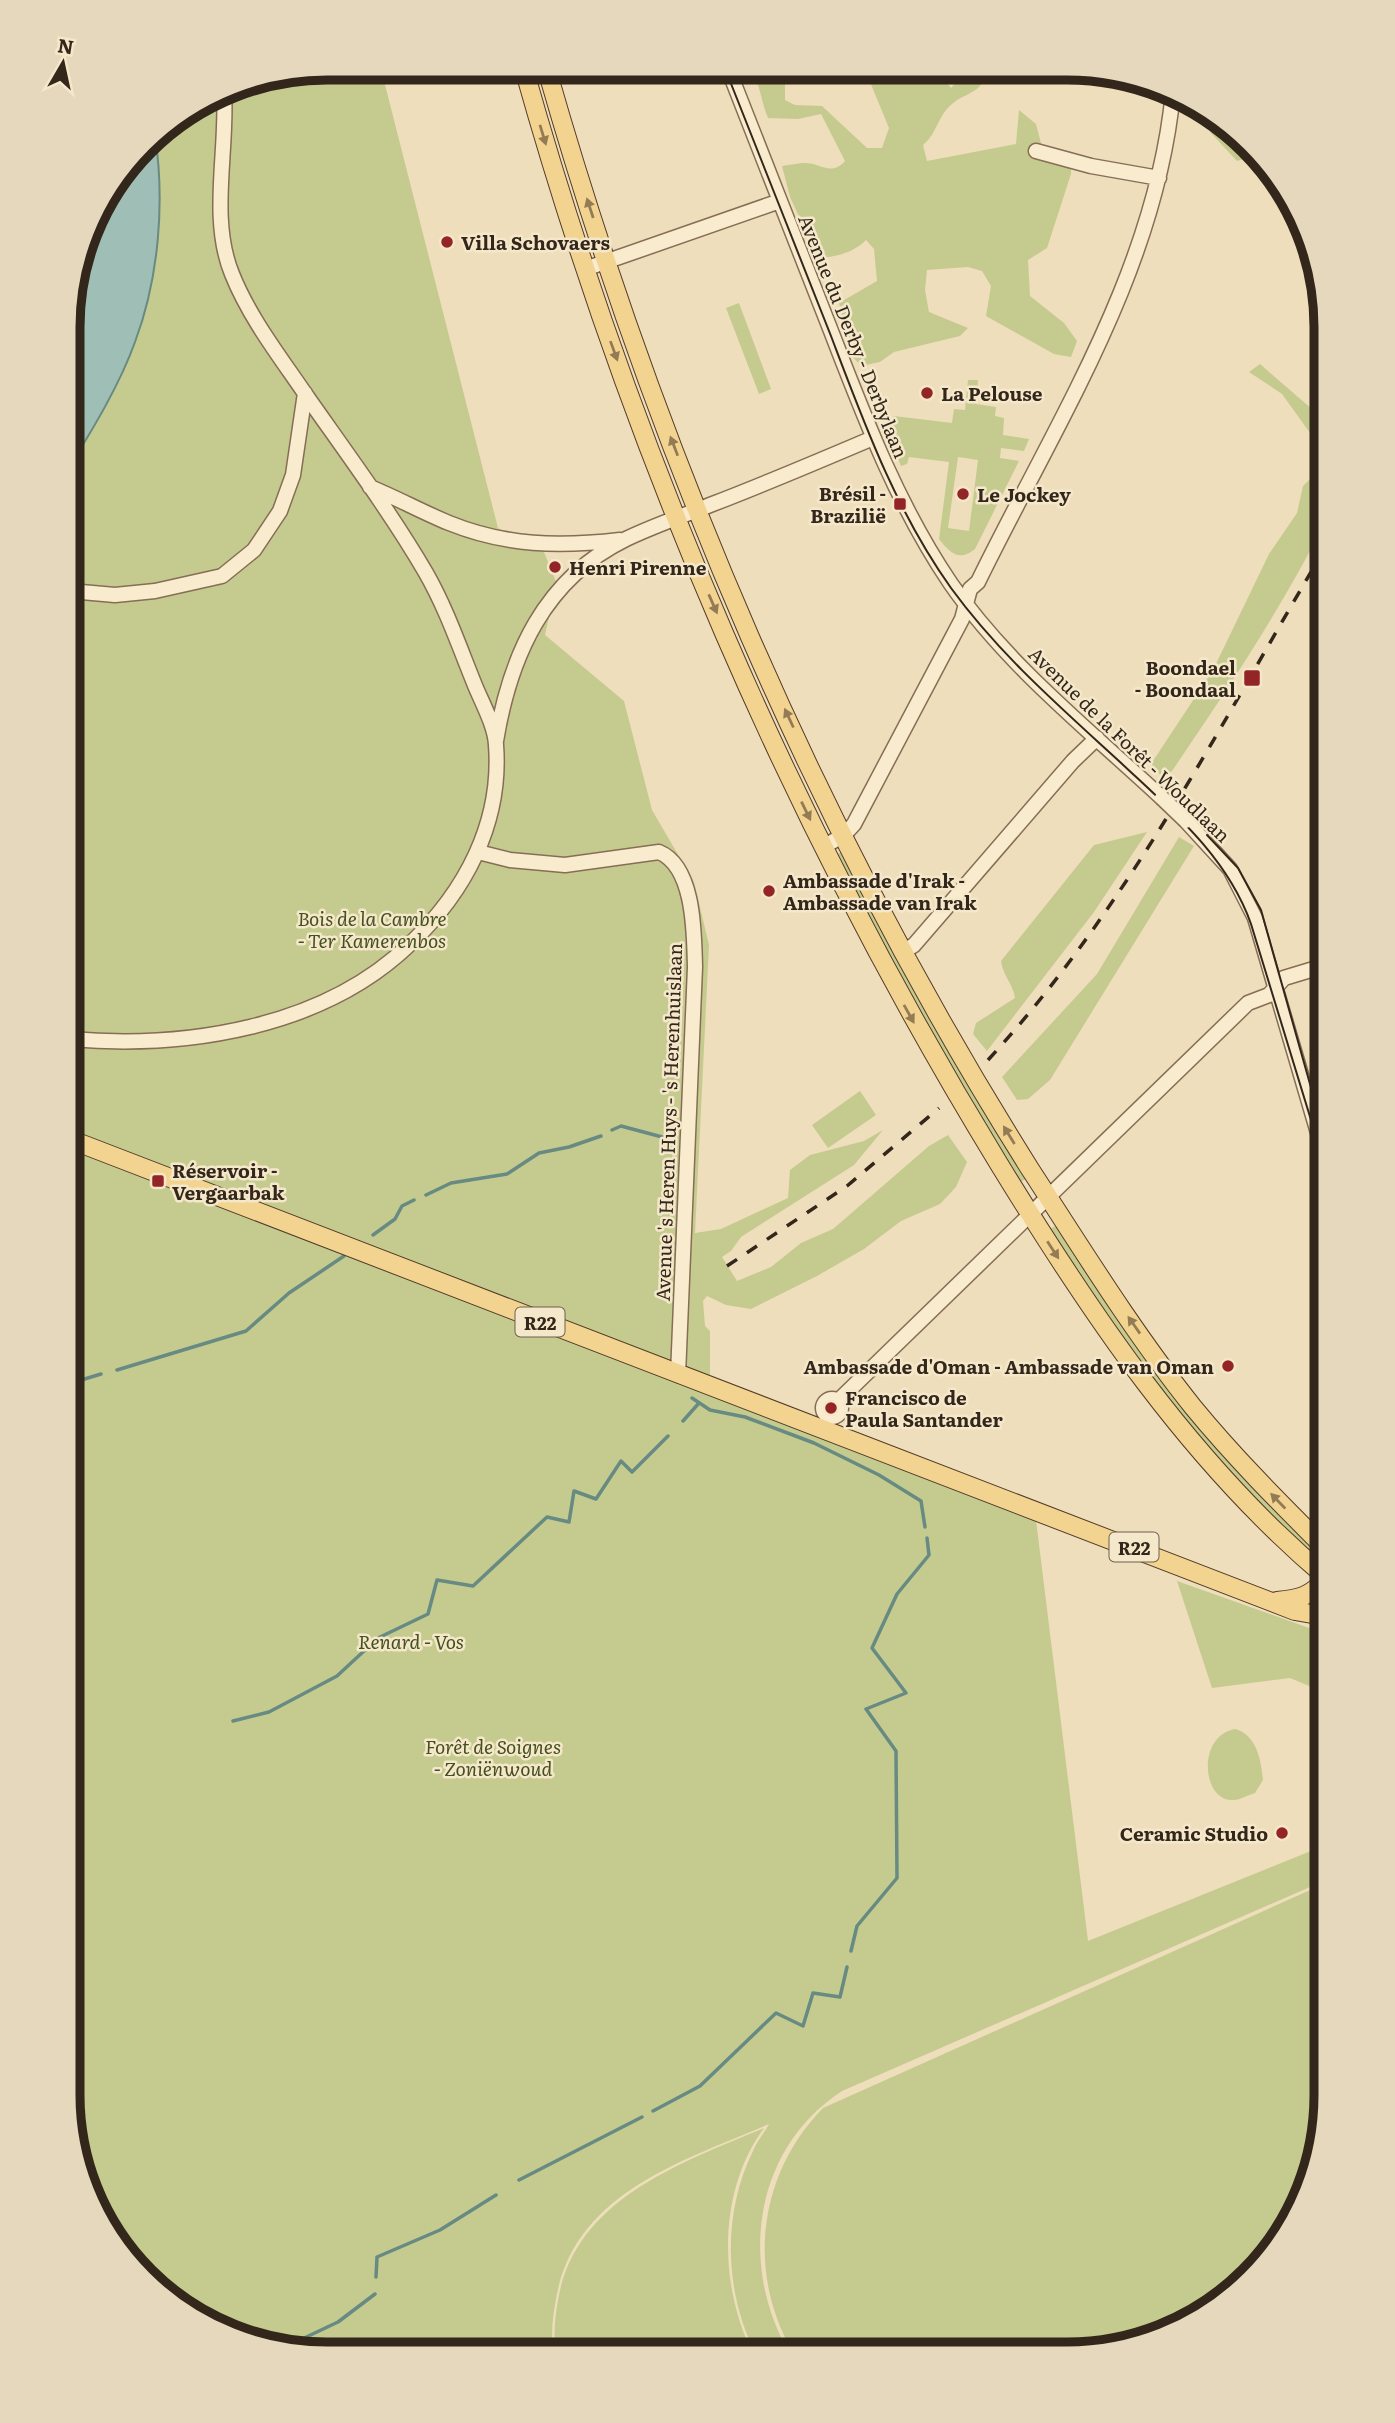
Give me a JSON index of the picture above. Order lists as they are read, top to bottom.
{
  "streets": {
    "main road": ["R22"],
    "street": ["Avenue du Derby - Derbylaan", "Avenue de la Forêt - Woudlaan", "Avenue 's Heren Huys - 's Herenhuislaan"]
  },
  "crossings": [
    ["Avenue du Derby - Derbylaan", "Avenue de la Forêt - Woudlaan"],
    ["Avenue 's Heren Huys - 's Herenhuislaan", "R22"]
  ],
  "parks": ["Bois de la Cambre - Ter Kamerenbos", "Renard - Vos", "Forêt de Soignes - Zoniënwoud"],
  "places": {
    "other": [
      "Villa Schovaers",
      "La Pelouse",
      "Le Jockey",
      "Henri Pirenne",
      "Ambassade d'Irak - Ambassade van Irak",
      "Ambassade d'Oman - Ambassade van Oman",
      "Francisco de Paula Santander",
      "Ceramic Studio"
    ],
    "transit": ["Brésil - Brazilië", "Boondael - Boondaal", "Réservoir - Vergaarbak"]
  },
  "north": "top"
}
